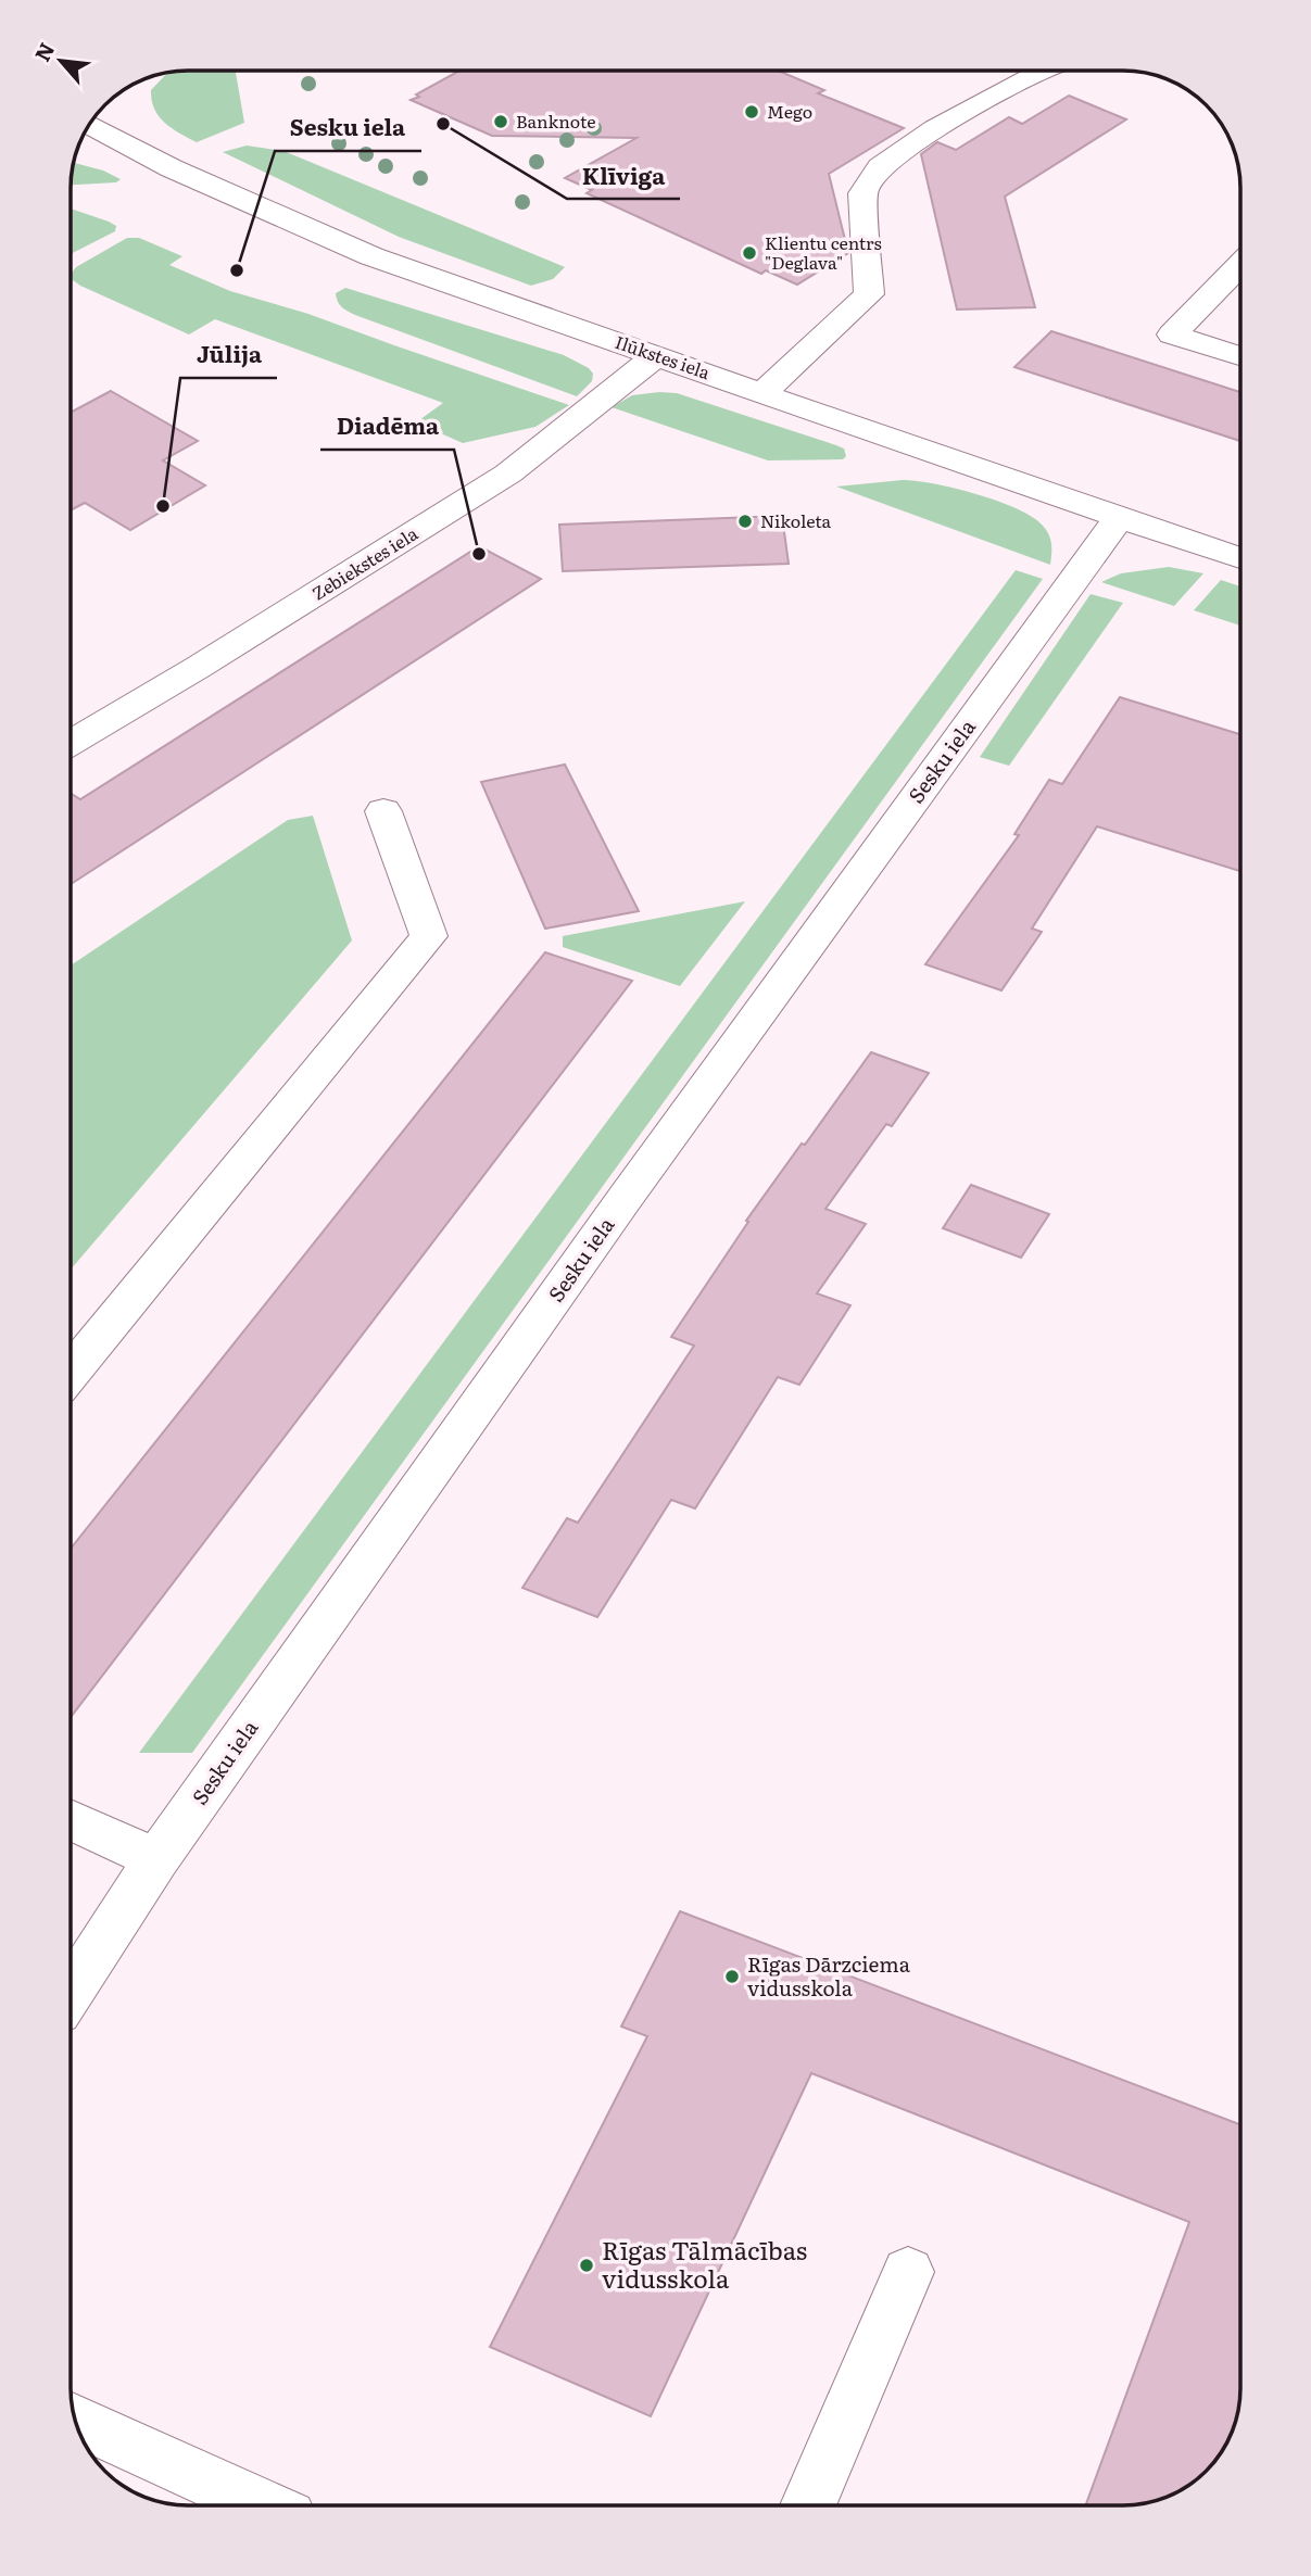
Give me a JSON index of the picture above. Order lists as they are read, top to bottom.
{
  "streets": {
    "street": ["Ilūkstes iela", "Zebiekstes iela", "Sesku iela"]
  },
  "crossings": [
    ["Ilūkstes iela", "Zebiekstes iela"],
    ["Ilūkstes iela", "Sesku iela"]
  ],
  "places": [
    "Mego",
    "Banknote",
    "Klīviga",
    "Klientu centrs \"Deglava\"",
    "Sesku iela",
    "Jūlija",
    "Nikoleta",
    "Diadēma",
    "Rīgas Dārzciema vidusskola",
    "Rīgas Tālmācības vidusskola"
  ],
  "north": "top left"
}
